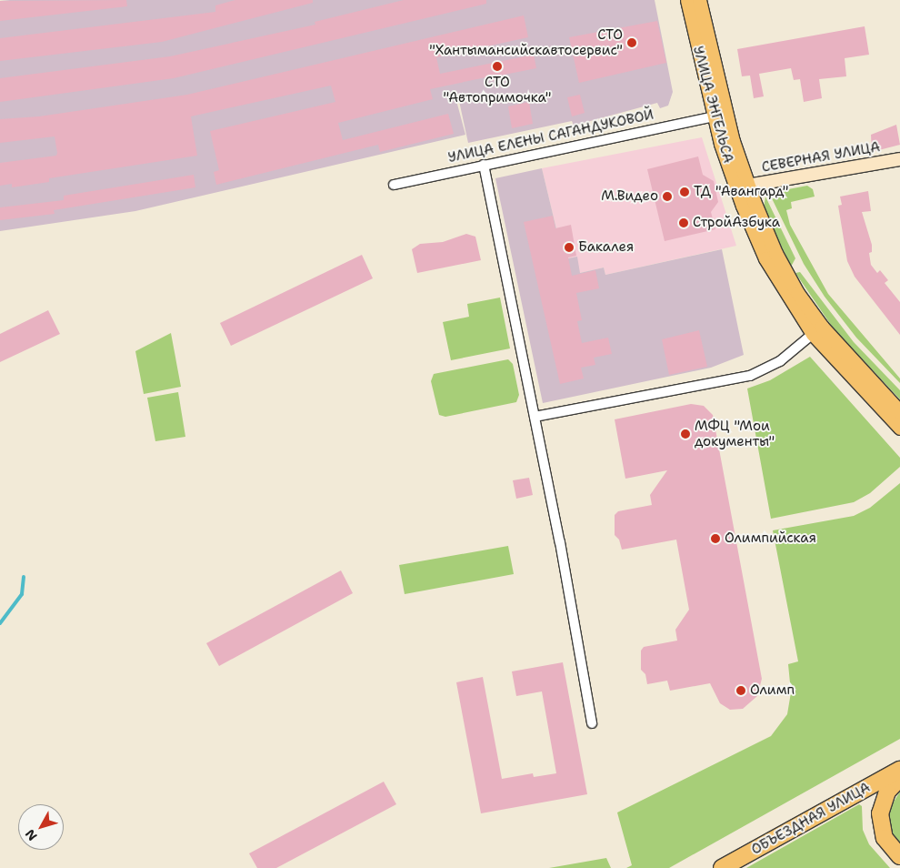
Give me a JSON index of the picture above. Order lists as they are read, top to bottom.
{
  "streets": {
    "highway": ["ОБЪЕЗДНАЯ УЛИЦА"],
    "main road": ["УЛИЦА ЭНГЕЛЬСА"],
    "street": ["УЛИЦА ЕЛЕНЫ САГАНДУКОВОЙ", "СЕВЕРНАЯ УЛИЦА"]
  },
  "crossings": [
    ["УЛИЦА ЭНГЕЛЬСА", "УЛИЦА ЕЛЕНЫ САГАНДУКОВОЙ"],
    ["УЛИЦА ЭНГЕЛЬСА", "СЕВЕРНАЯ УЛИЦА"]
  ],
  "places": [
    "СТО \"Хантымансийскавтосервис\"",
    "СТО \"Автопримочка\"",
    "ТД \"Авангард\"",
    "М.Видео",
    "СтройАзбука",
    "Бакалея",
    "МФЦ \"Мои документы\"",
    "Олимпийская",
    "Олимп"
  ],
  "north": "bottom left"
}
